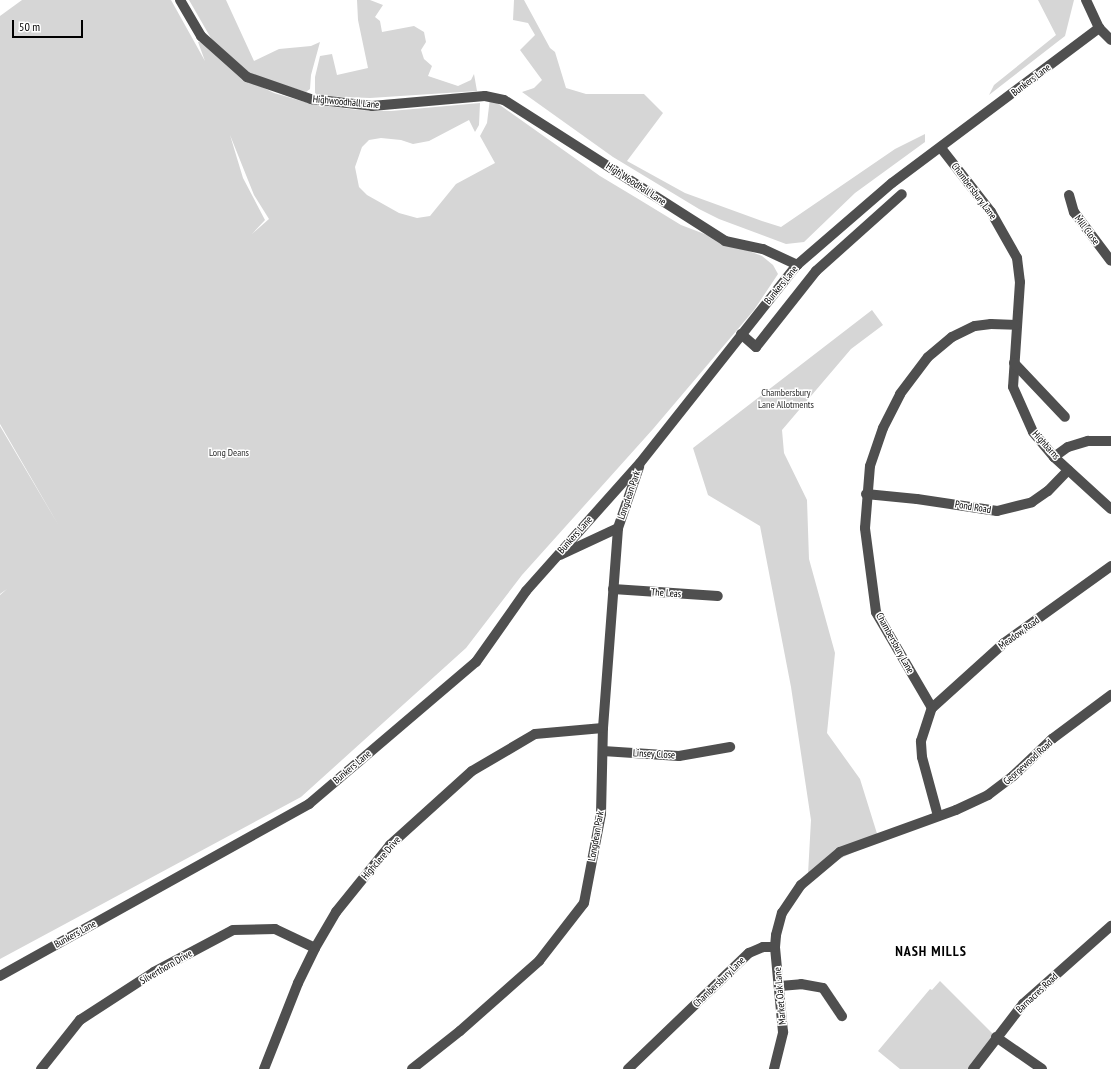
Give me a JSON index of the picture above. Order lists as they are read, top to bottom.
{
  "streets": {
    "street": [
      "Bunkers Lane",
      "Highwoodhall Lane",
      "High Woodhall Lane",
      "Chambersbury Lane",
      "Mill Close",
      "Highbarns",
      "Longdean Park",
      "Pond Road",
      "The Leas",
      "Meadow Road",
      "Linsey Close",
      "Georgewood Road",
      "Highclere Drive",
      "Silverthorn Drive",
      "Barnacres Road",
      "Market Oak Lane"
    ]
  },
  "crossings": [
    ["Bunkers Lane", "High Woodhall Lane"],
    ["Bunkers Lane", "Chambersbury Lane"],
    ["Bunkers Lane", "Longdean Park"],
    ["Highwoodhall Lane", "High Woodhall Lane"],
    ["Chambersbury Lane", "Highbarns"],
    ["Chambersbury Lane", "Pond Road"],
    ["Chambersbury Lane", "Meadow Road"],
    ["Chambersbury Lane", "Market Oak Lane"],
    ["Highbarns", "Pond Road"],
    ["Longdean Park", "The Leas"],
    ["Longdean Park", "Linsey Close"],
    ["Longdean Park", "Highclere Drive"],
    ["Highclere Drive", "Silverthorn Drive"]
  ],
  "districts": ["NASH MILLS"],
  "parks": ["Chambersbury Lane Allotments", "Long Deans"],
  "scale_bar": "50 m"
}
